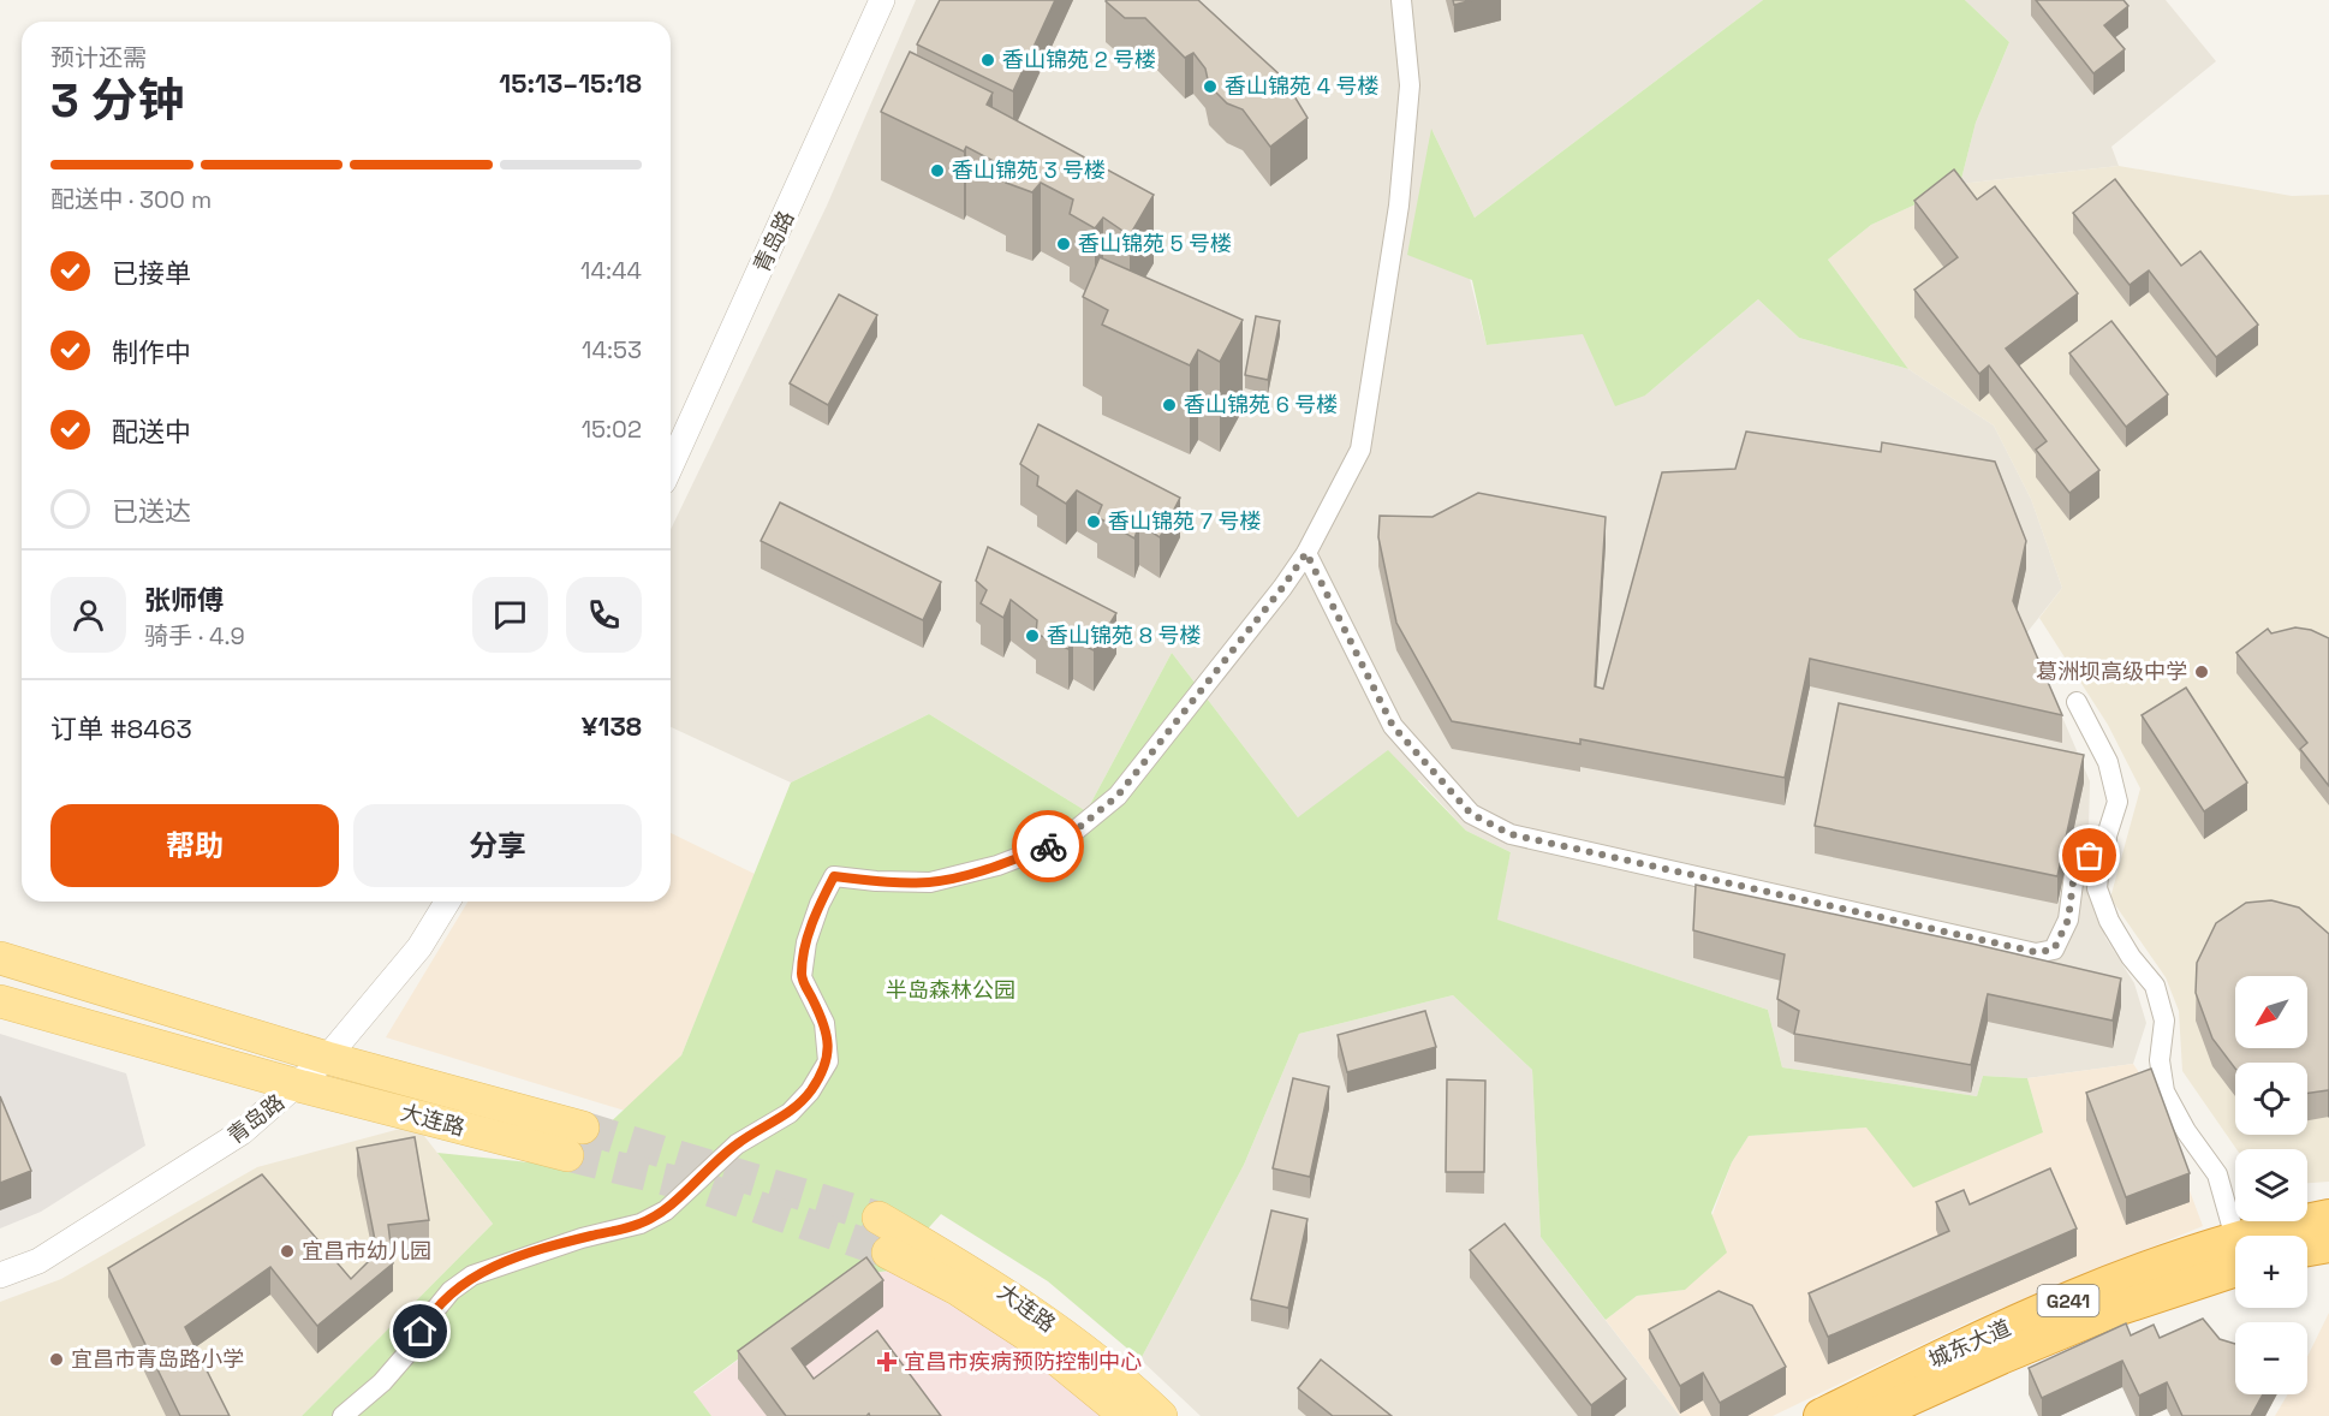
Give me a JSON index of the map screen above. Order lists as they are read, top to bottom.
{
  "streets": {
    "highway": ["G241", "城东大道"],
    "main road": ["大连路"],
    "street": ["青岛路"]
  },
  "crossings": [
    ["青岛路", "大连路"]
  ],
  "parks": ["半岛森林公园"],
  "places": {
    "other": [
      "香山锦苑 2 号楼",
      "香山锦苑 4 号楼",
      "香山锦苑 3 号楼",
      "香山锦苑 5 号楼",
      "香山锦苑 6 号楼",
      "香山锦苑 7 号楼",
      "香山锦苑 8 号楼",
      "葛洲坝高级中学",
      "宜昌市幼儿园",
      "宜昌市青岛路小学"
    ],
    "health": ["宜昌市疾病预防控制中心"]
  },
  "north": "bottom left",
  "page": {
    "heading": ["3 分钟", "预计还需", "15:13–15:18"],
    "panel": [
      "张师傅",
      "骑手 · 4.9",
      "订单 #8463",
      "¥138"
    ],
    "bar": "配送中 · 300 m",
    "list": [
      ["已接单", "14:44"],
      ["制作中", "14:53"],
      ["配送中", "15:02"],
      "已送达"
    ],
    "buttons": ["帮助", "分享"],
    "map_buttons": ["+", "−"]
  }
}
